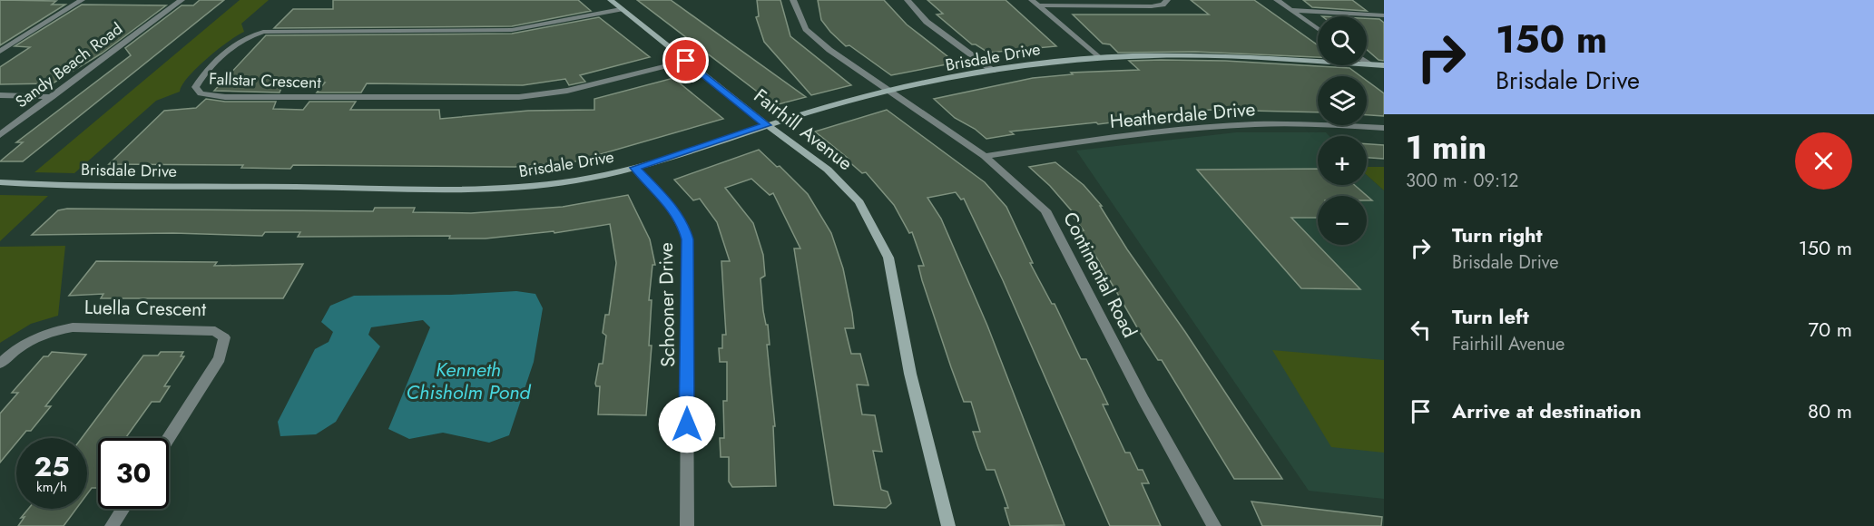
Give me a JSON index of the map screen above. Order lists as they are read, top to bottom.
{
  "streets": {
    "street": [
      "Brisdale Drive",
      "Sandy Beach Road",
      "Fallstar Crescent",
      "Heatherdale Drive",
      "Fairhill Avenue",
      "Continental Road",
      "Schooner Drive",
      "Luella Crescent"
    ]
  },
  "crossings": [
    ["Brisdale Drive", "Fairhill Avenue"],
    ["Brisdale Drive", "Continental Road"],
    ["Brisdale Drive", "Schooner Drive"],
    ["Fallstar Crescent", "Fairhill Avenue"],
    ["Heatherdale Drive", "Continental Road"]
  ],
  "water": ["Kenneth Chisholm Pond"],
  "page": {
    "turn": ["150 m", "Brisdale Drive"],
    "map_buttons": ["+", "−"],
    "heading": ["1 min", "300 m · 09:12"],
    "list": [
      {
        "name": "Turn right",
        "note": "Brisdale Drive",
        "value": "150 m"
      },
      {
        "name": "Turn left",
        "note": "Fairhill Avenue",
        "value": "70 m"
      },
      {
        "name": "Arrive at destination",
        "value": "80 m"
      }
    ],
    "speed": "25 km/h",
    "limit": "30"
  }
}
